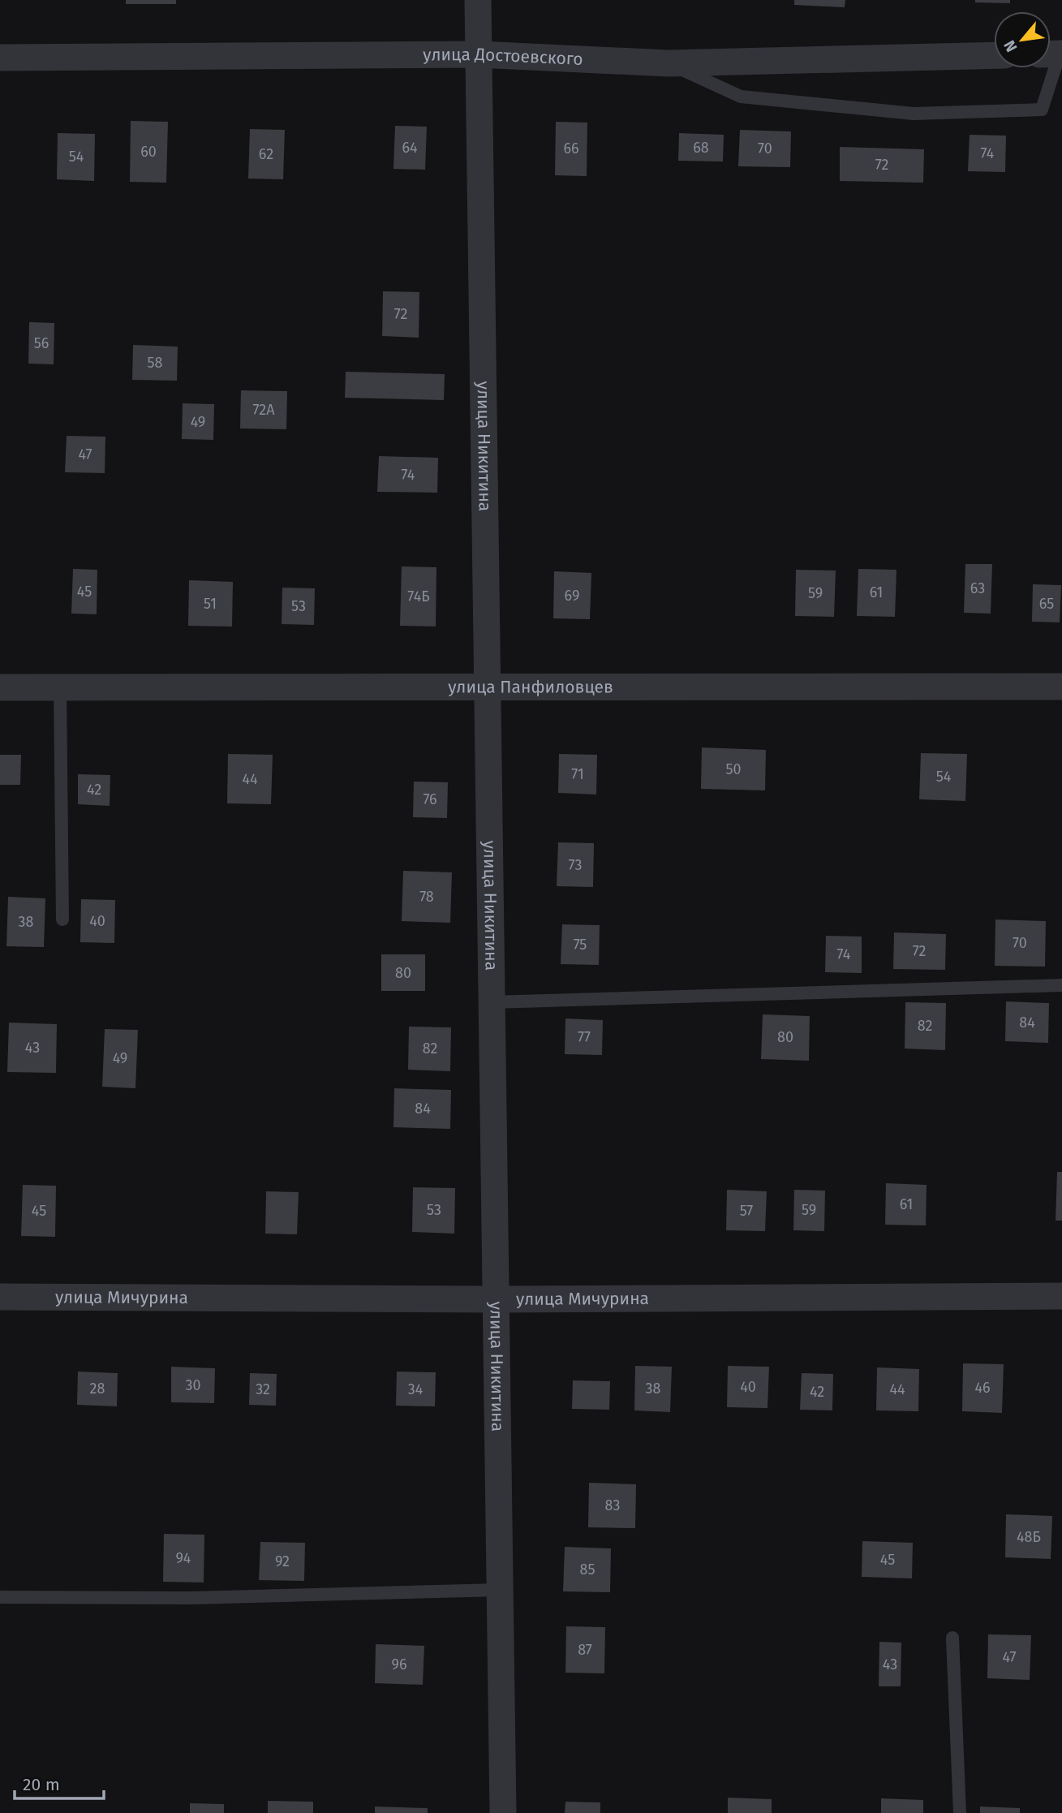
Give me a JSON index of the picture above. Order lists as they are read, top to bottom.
{
  "streets": {
    "street": [
      "улица Достоевского",
      "улица Никитина",
      "улица Панфиловцев",
      "улица Мичурина"
    ]
  },
  "crossings": [
    ["улица Достоевского", "улица Никитина"],
    ["улица Никитина", "улица Панфиловцев"],
    ["улица Никитина", "улица Мичурина"]
  ],
  "house_numbers": [
    "64",
    "68",
    "66",
    "70",
    "60",
    "74",
    "62",
    "54",
    "72",
    "72",
    "56",
    "58",
    "72А",
    "49",
    "47",
    "74",
    "63",
    "45",
    "61",
    "59",
    "69",
    "74Б",
    "51",
    "65",
    "53",
    "50",
    "71",
    "54",
    "44",
    "42",
    "76",
    "73",
    "78",
    "40",
    "38",
    "70",
    "75",
    "72",
    "74",
    "80",
    "84",
    "82",
    "77",
    "80",
    "43",
    "82",
    "49",
    "84",
    "61",
    "53",
    "59",
    "45",
    "57",
    "30",
    "40",
    "46",
    "28",
    "38",
    "32",
    "34",
    "44",
    "42",
    "83",
    "48Б",
    "94",
    "45",
    "92",
    "85",
    "87",
    "47",
    "96",
    "43"
  ],
  "scale_bar": "20 m",
  "north": "bottom left"
}
